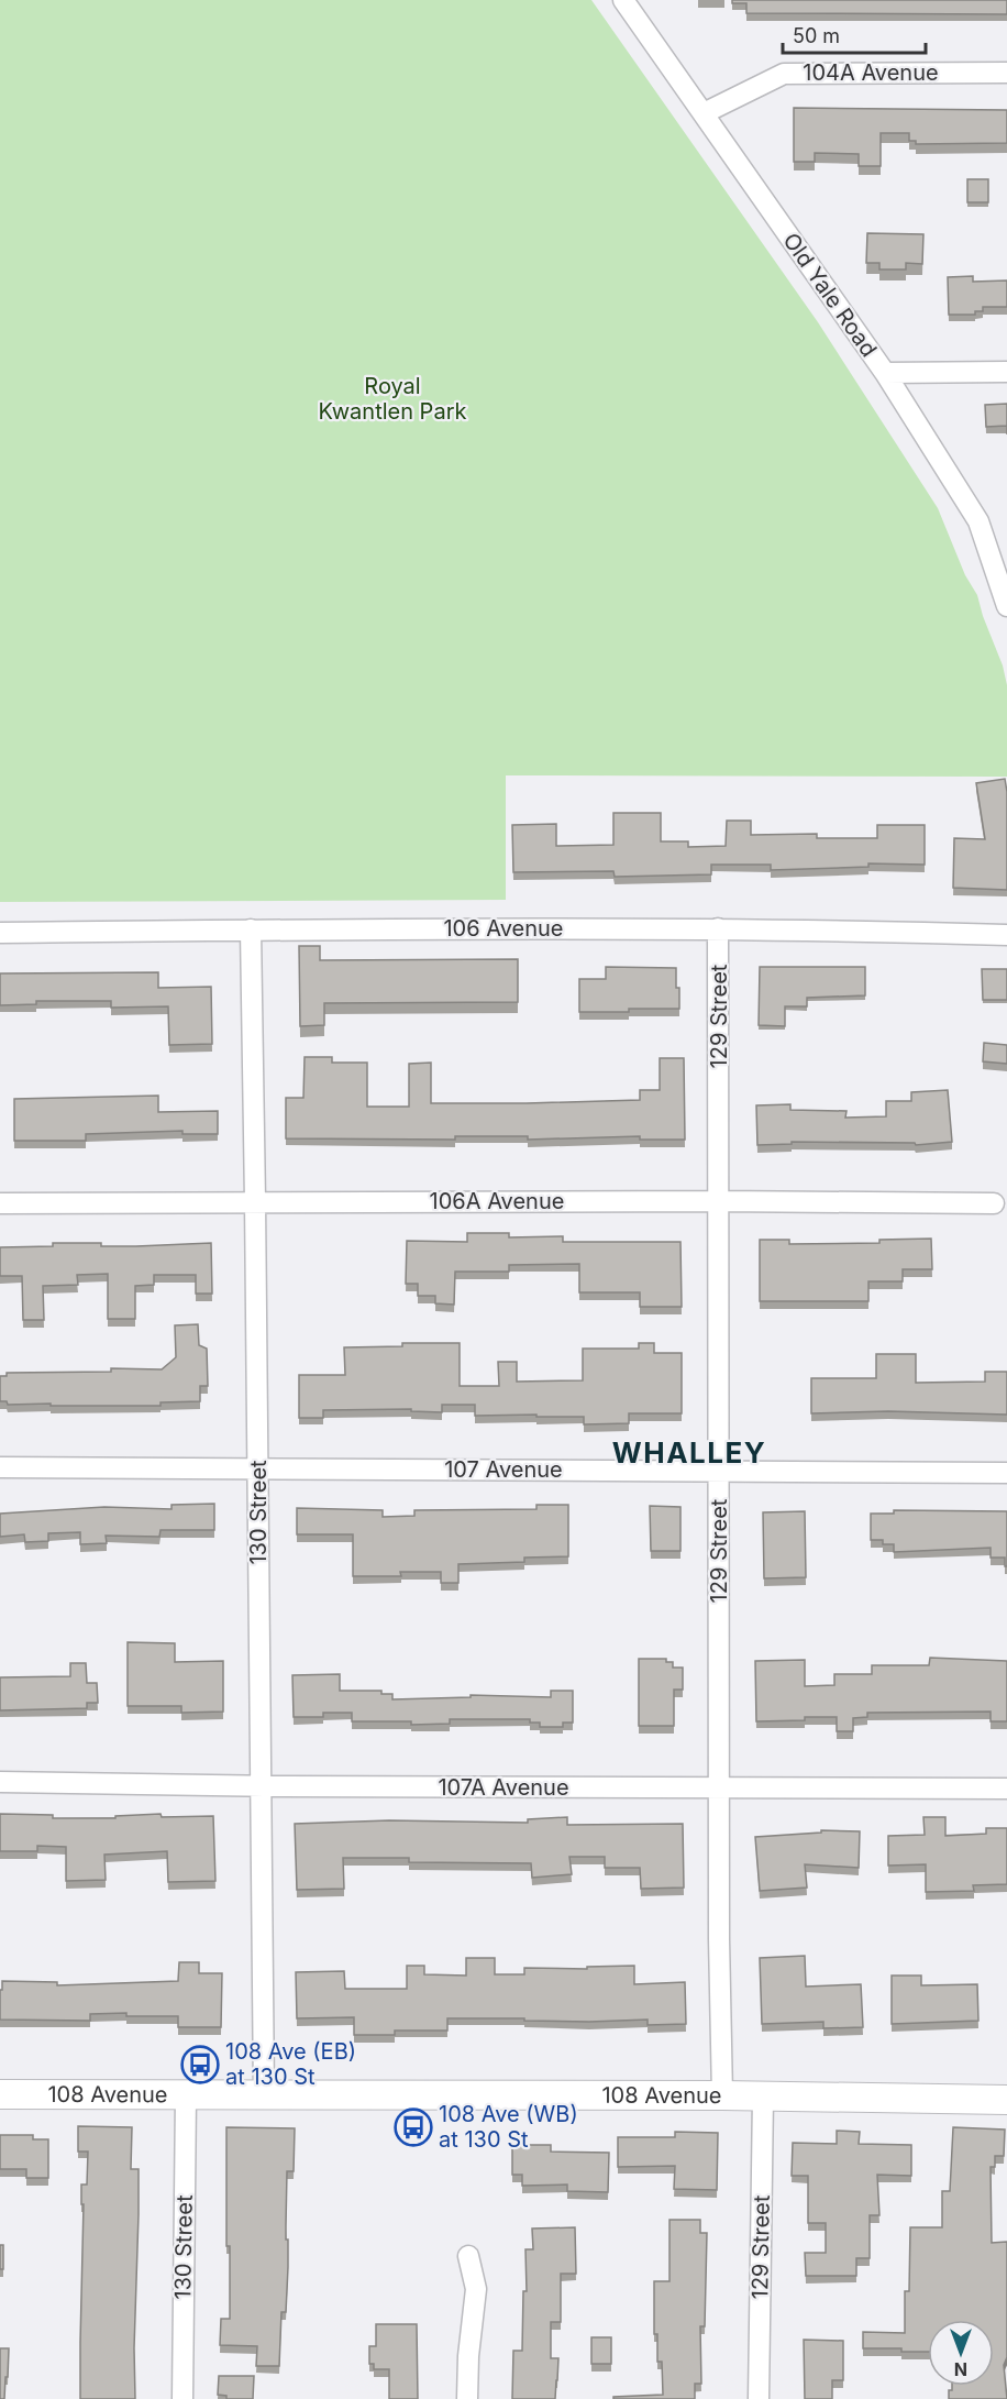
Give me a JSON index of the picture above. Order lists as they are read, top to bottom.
{
  "streets": {
    "main road": ["108 Avenue"],
    "street": [
      "104A Avenue",
      "Old Yale Road",
      "106 Avenue",
      "129 Street",
      "106A Avenue",
      "107 Avenue",
      "130 Street",
      "107A Avenue"
    ]
  },
  "crossings": [
    ["104A Avenue", "Old Yale Road"],
    ["106 Avenue", "129 Street"],
    ["106 Avenue", "130 Street"],
    ["129 Street", "106A Avenue"],
    ["129 Street", "107 Avenue"],
    ["129 Street", "107A Avenue"],
    ["129 Street", "108 Avenue"],
    ["106A Avenue", "130 Street"],
    ["107 Avenue", "130 Street"],
    ["130 Street", "107A Avenue"],
    ["130 Street", "108 Avenue"]
  ],
  "districts": ["WHALLEY"],
  "parks": ["Royal Kwantlen Park"],
  "places": {
    "bus stop": ["108 Ave (EB) at 130 St", "108 Ave (WB) at 130 St"]
  },
  "scale_bar": "50 m",
  "north": "bottom"
}
